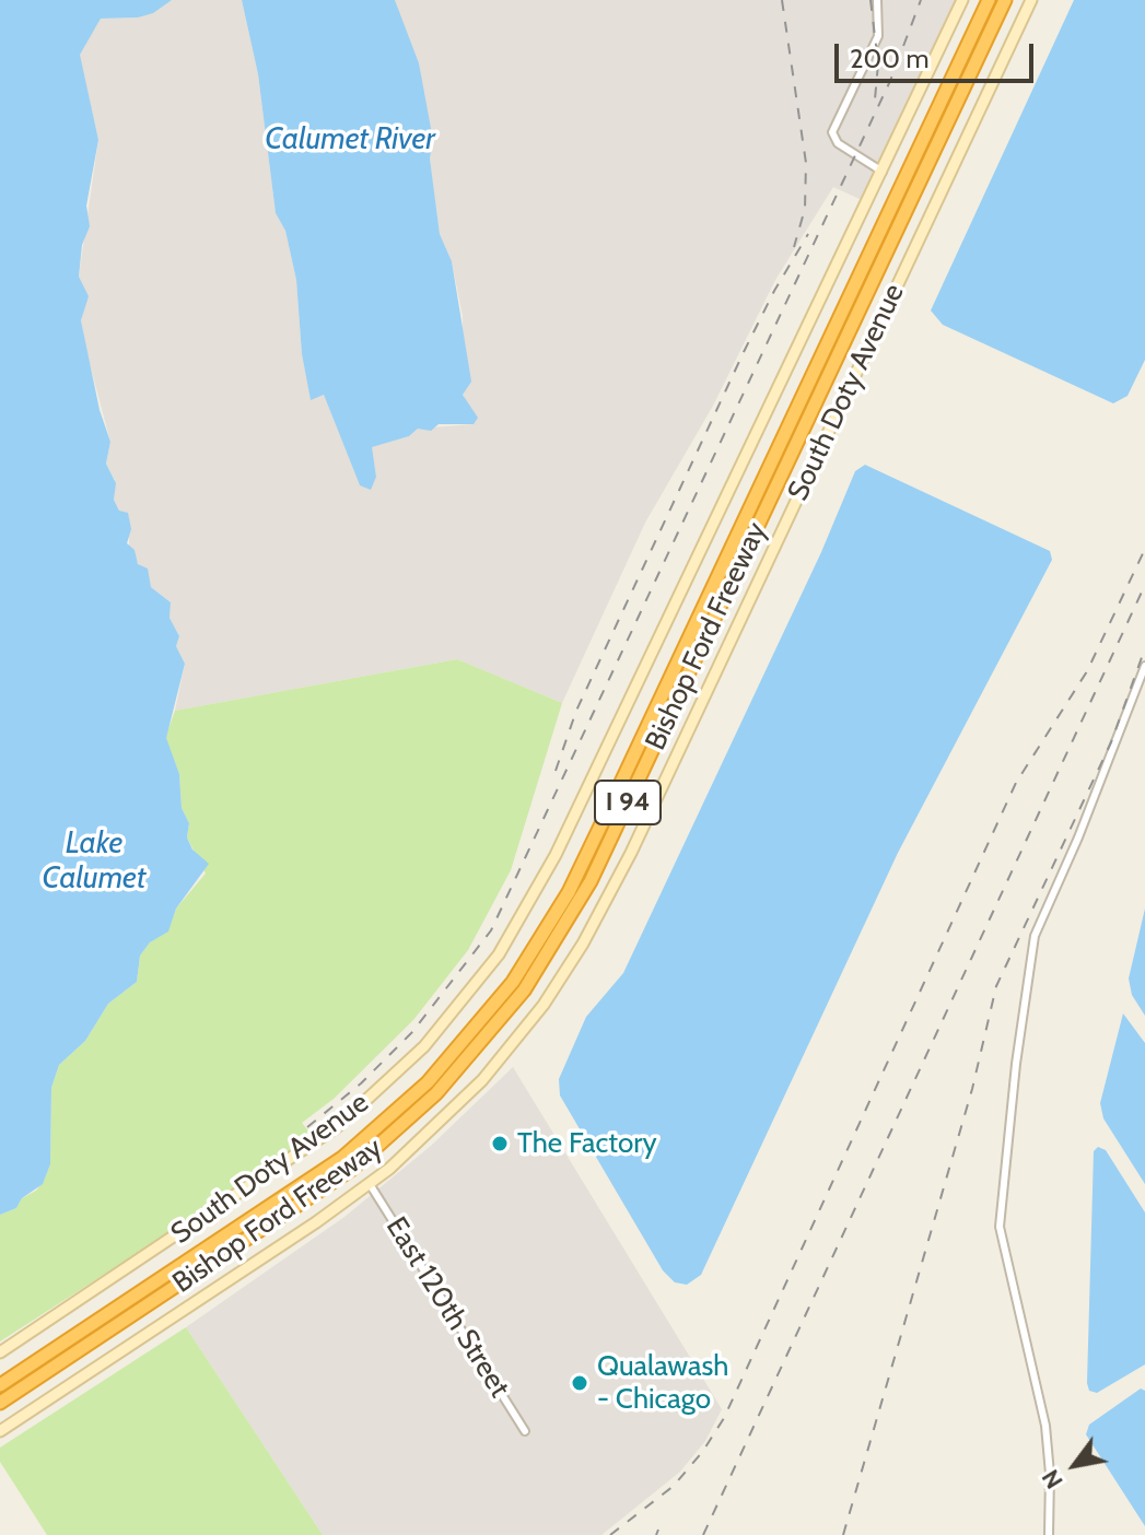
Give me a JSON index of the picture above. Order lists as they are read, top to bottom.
{
  "streets": {
    "highway": ["Bishop Ford Freeway", "I 94"],
    "street": ["South Doty Avenue", "East 120th Street"]
  },
  "crossings": [
    ["South Doty Avenue", "East 120th Street"]
  ],
  "water": ["Calumet River", "Lake Calumet"],
  "places": ["The Factory", "Qualawash - Chicago"],
  "scale_bar": "200 m",
  "north": "bottom left"
}
